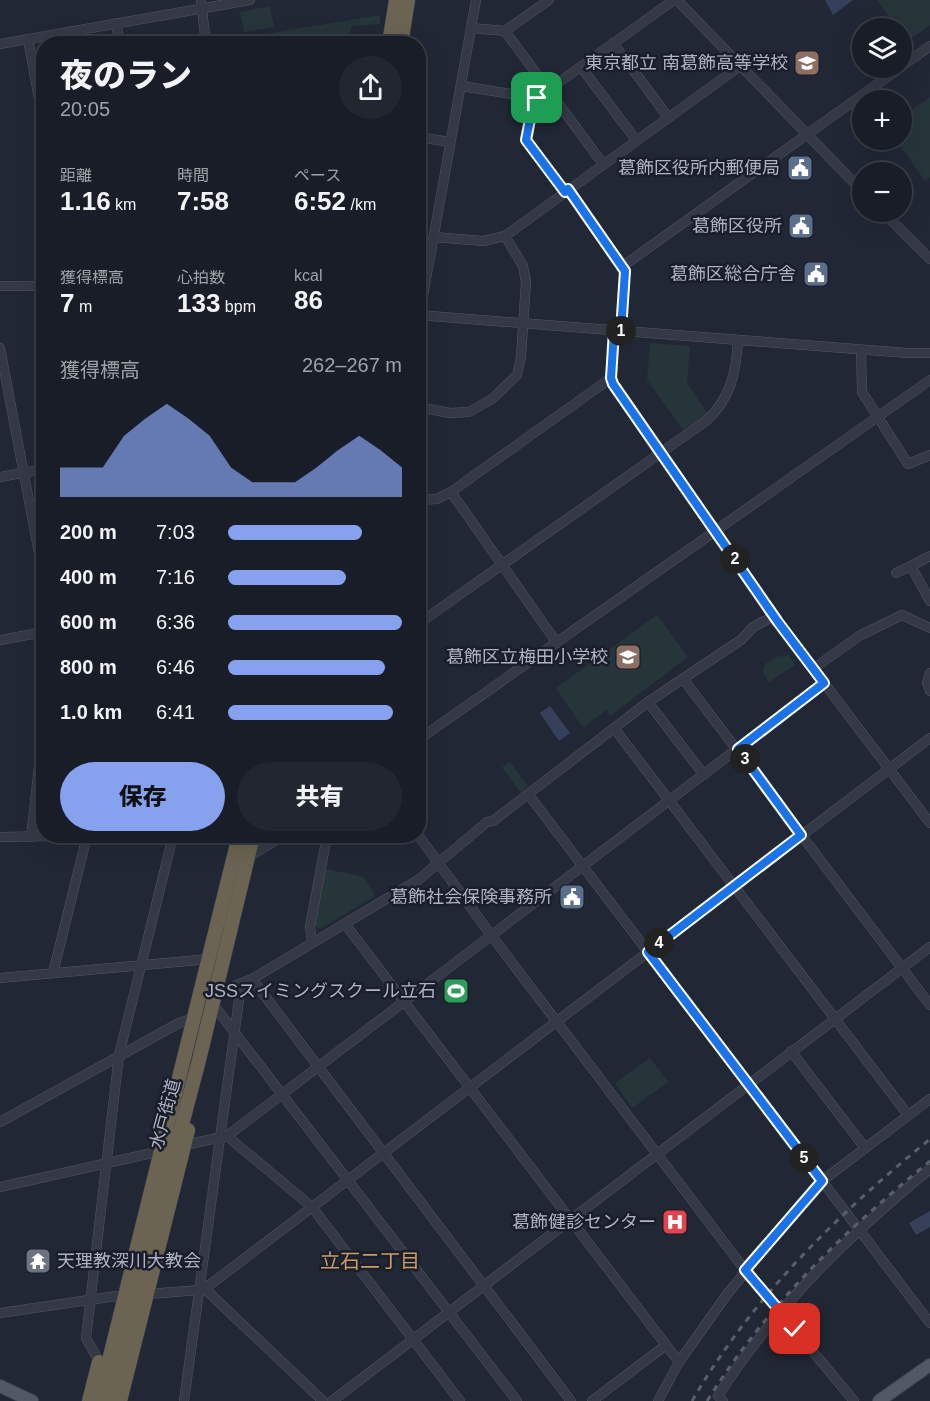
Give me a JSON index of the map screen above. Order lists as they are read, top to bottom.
{
  "streets": {
    "highway": ["水戸街道"]
  },
  "districts": ["立石二丁目"],
  "places": {
    "school or university": ["東京都立 南葛飾高等学校", "葛飾区立梅田小学校"],
    "public building": [
      "葛飾区役所内郵便局",
      "葛飾区役所",
      "葛飾区総合庁舎",
      "葛飾社会保険事務所"
    ],
    "sports": ["JSSスイミングスクール立石"],
    "hospital": ["葛飾健診センター"],
    "temple": ["天理教深川大教会"]
  },
  "page": {
    "map_buttons": ["+", "−"],
    "heading": ["夜のラン", "20:05"],
    "stats": [
      ["距離", "1.16 km"],
      ["時間", "7:58"],
      ["ペース", "6:52 /km"],
      ["獲得標高", "7 m"],
      ["心拍数", "133 bpm"],
      ["kcal", "86"]
    ],
    "pins": [
      "1",
      "2",
      "3",
      "4",
      "5"
    ],
    "chart": ["獲得標高", "262–267 m"],
    "list": [
      {
        "name": "200 m",
        "note": "7:03"
      },
      {
        "name": "400 m",
        "note": "7:16"
      },
      {
        "name": "600 m",
        "note": "6:36"
      },
      {
        "name": "800 m",
        "note": "6:46"
      },
      {
        "name": "1.0 km",
        "note": "6:41"
      }
    ],
    "buttons": ["保存", "共有"]
  }
}
